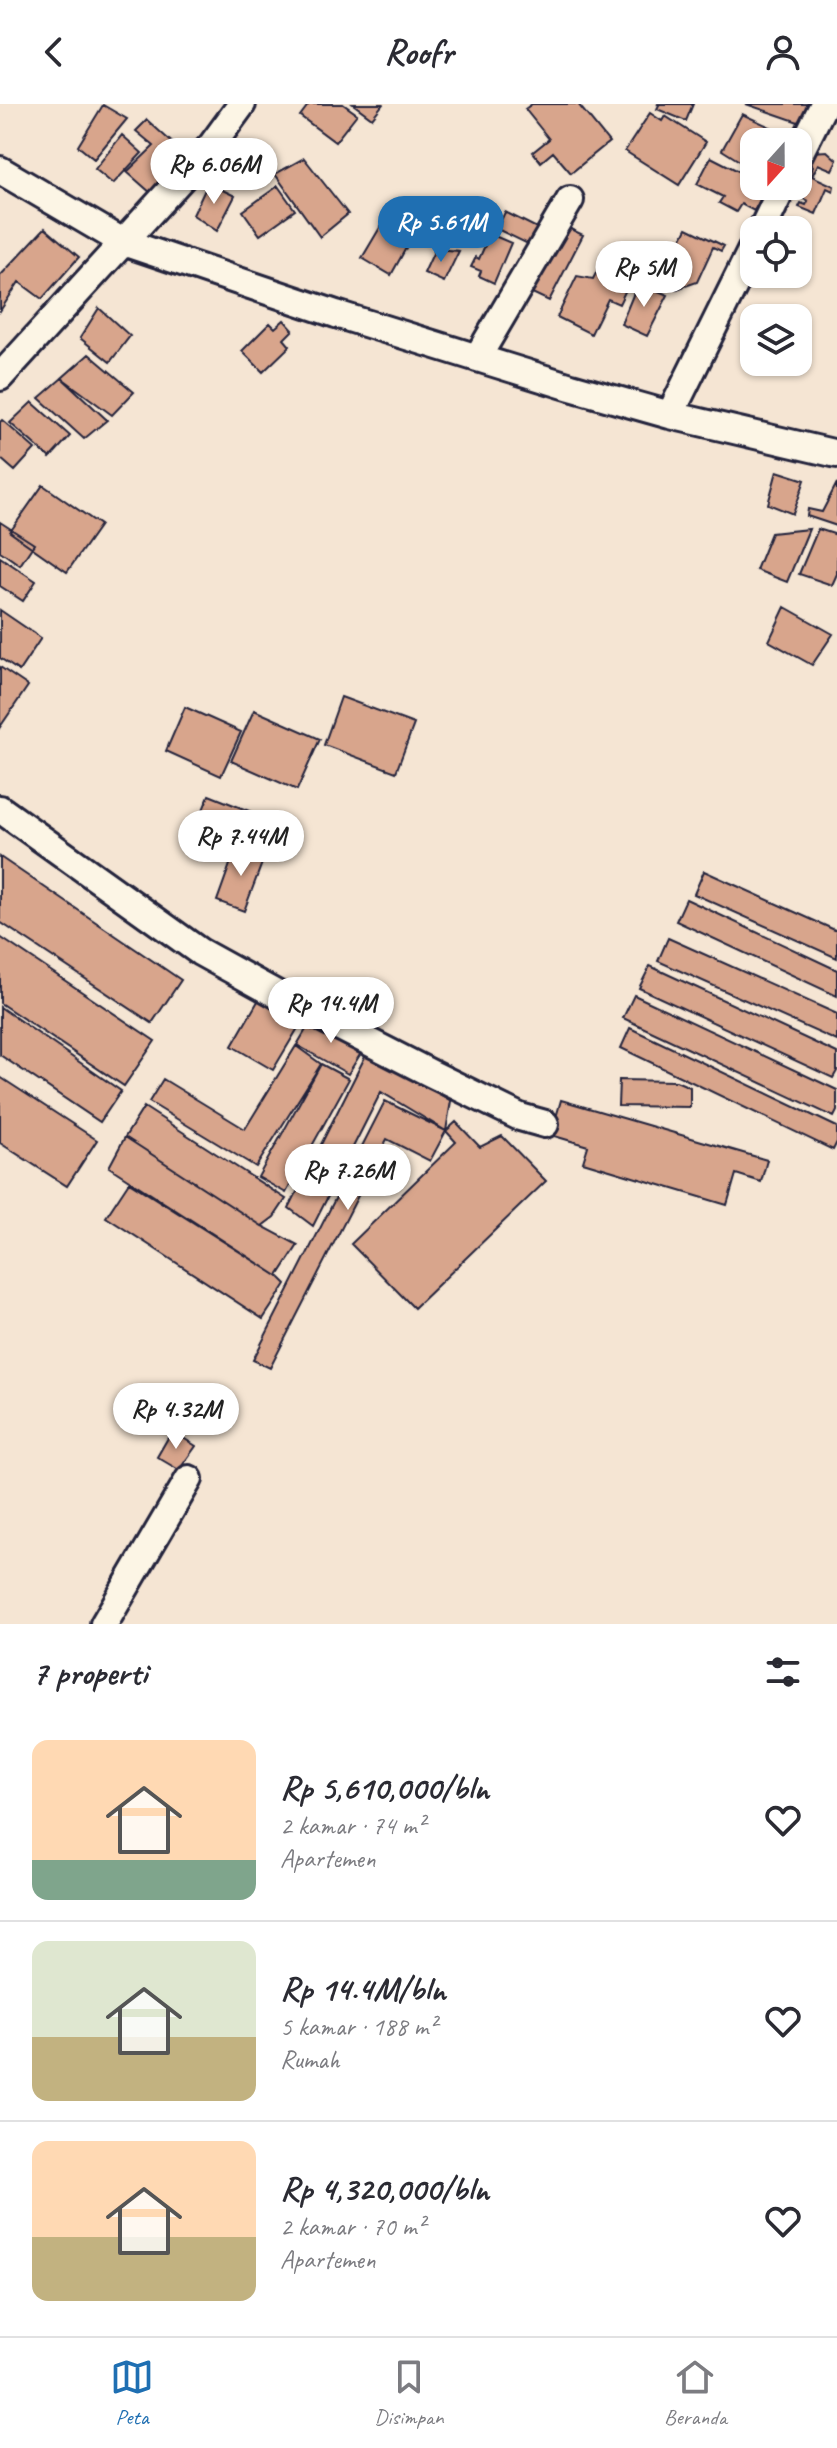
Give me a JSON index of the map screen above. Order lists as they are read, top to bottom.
{
  "north": "bottom",
  "page": {
    "header": "Roofr",
    "price": [
      "Rp 6.06M",
      "Rp 5.61M",
      "Rp 5M",
      "Rp 7.44M",
      "Rp 14.4M",
      "Rp 7.26M",
      "Rp 4.32M"
    ],
    "heading": "7 properti",
    "list": [
      {
        "name": "Rp 5,610,000/bln",
        "note": "2 kamar · 74 m² · Apartemen"
      },
      {
        "name": "Rp 14.4M/bln",
        "note": "5 kamar · 188 m² · Rumah"
      },
      {
        "name": "Rp 4,320,000/bln",
        "note": "2 kamar · 70 m² · Apartemen"
      }
    ],
    "tabs": ["Peta", "Disimpan", "Beranda"]
  }
}
